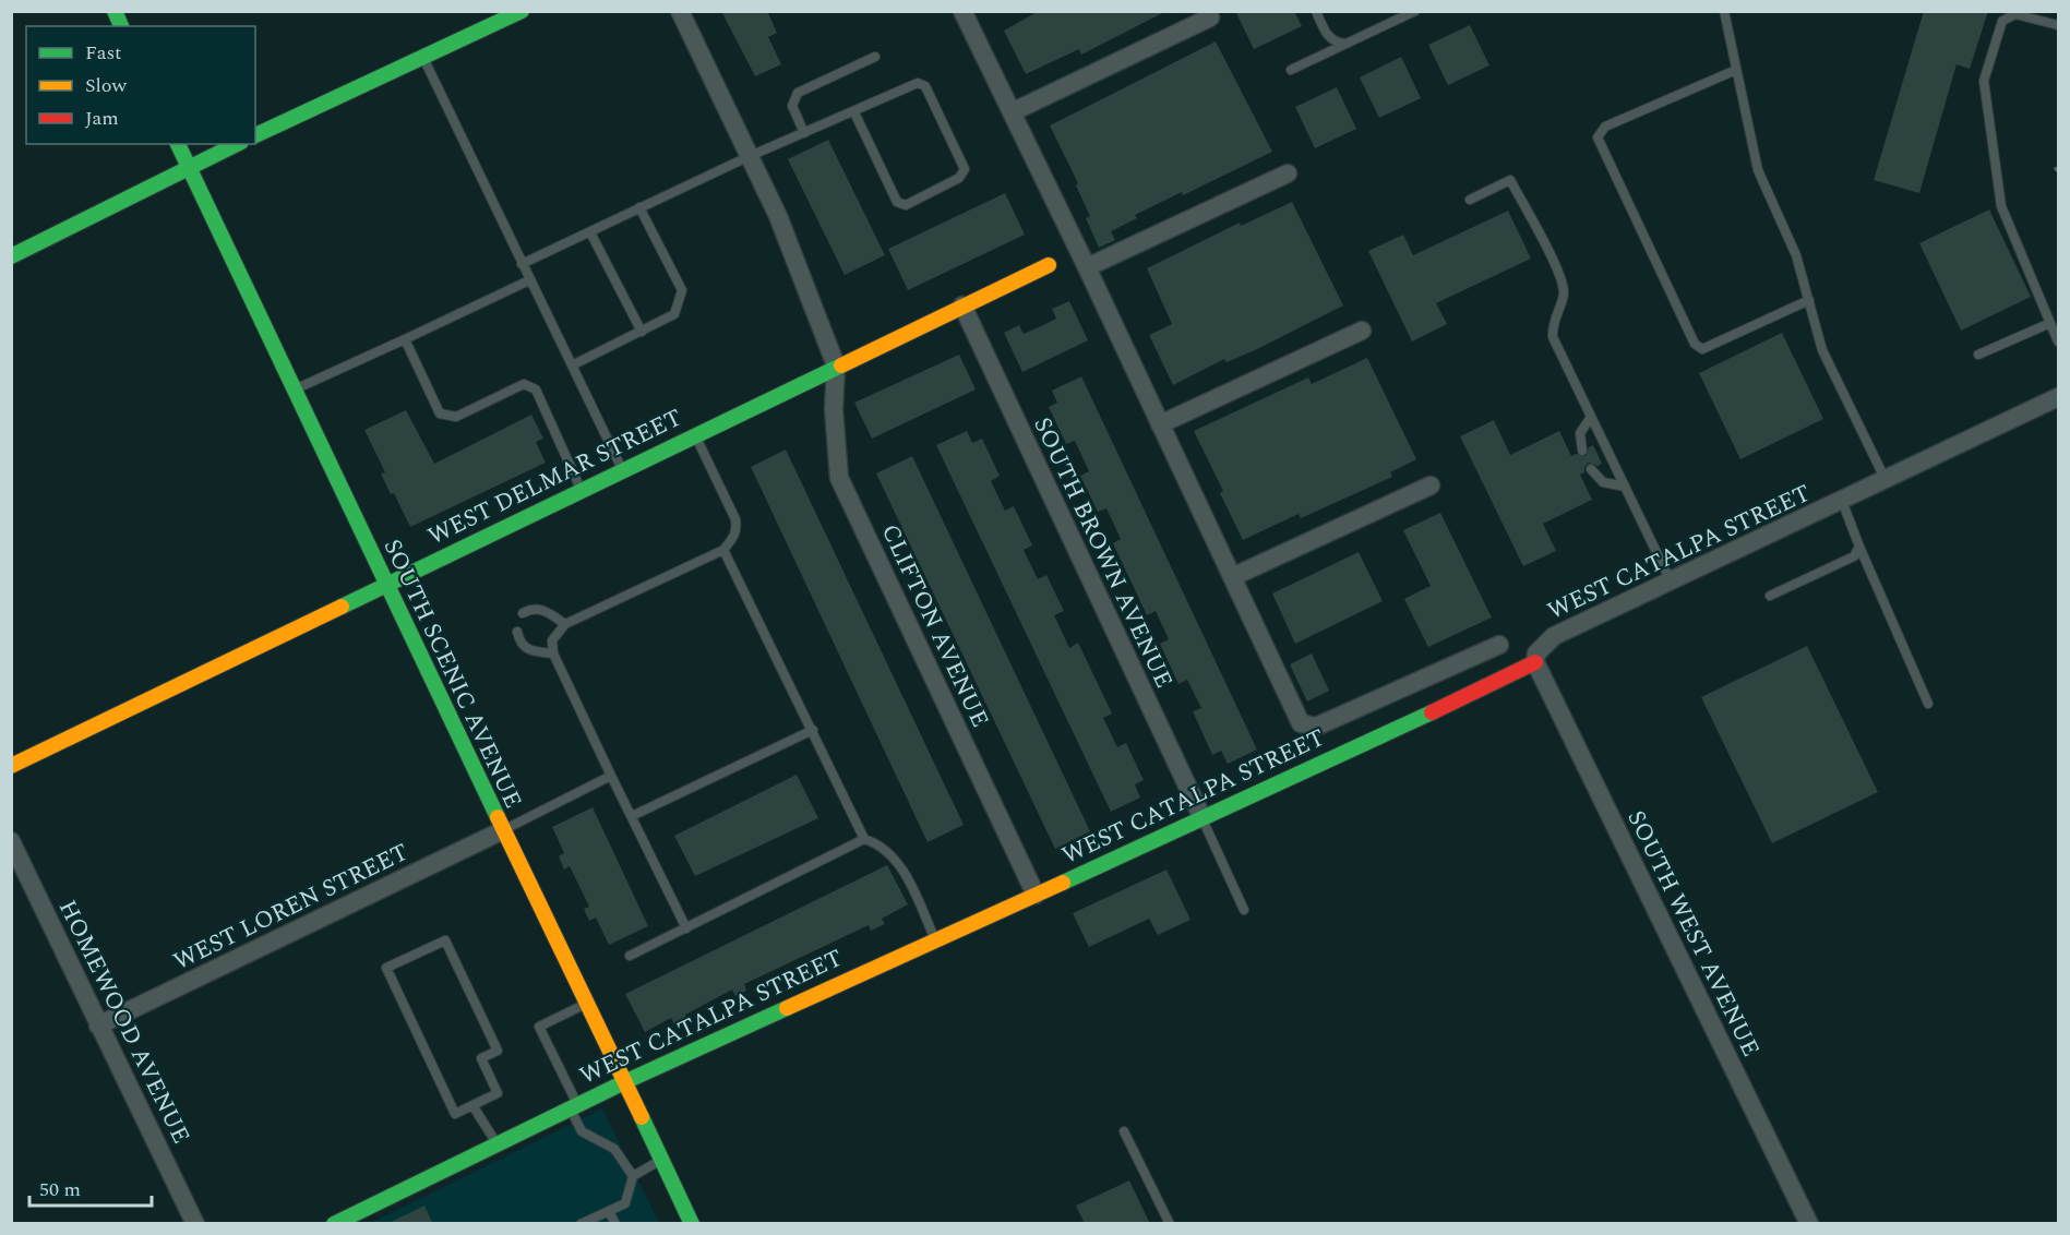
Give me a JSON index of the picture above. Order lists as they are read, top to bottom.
{
  "streets": {
    "street": [
      "WEST DELMAR STREET",
      "WEST CATALPA STREET",
      "SOUTH BROWN AVENUE",
      "CLIFTON AVENUE",
      "SOUTH SCENIC AVENUE",
      "WEST LOREN STREET",
      "SOUTH WEST AVENUE",
      "HOMEWOOD AVENUE"
    ]
  },
  "crossings": [
    ["WEST DELMAR STREET", "SOUTH BROWN AVENUE"],
    ["WEST DELMAR STREET", "CLIFTON AVENUE"],
    ["WEST DELMAR STREET", "SOUTH SCENIC AVENUE"],
    ["WEST CATALPA STREET", "SOUTH BROWN AVENUE"],
    ["WEST CATALPA STREET", "CLIFTON AVENUE"],
    ["WEST CATALPA STREET", "SOUTH SCENIC AVENUE"],
    ["WEST CATALPA STREET", "SOUTH WEST AVENUE"],
    ["SOUTH SCENIC AVENUE", "WEST LOREN STREET"],
    ["WEST LOREN STREET", "HOMEWOOD AVENUE"]
  ],
  "legend": ["Fast", "Slow", "Jam"],
  "scale_bar": "50 m"
}
